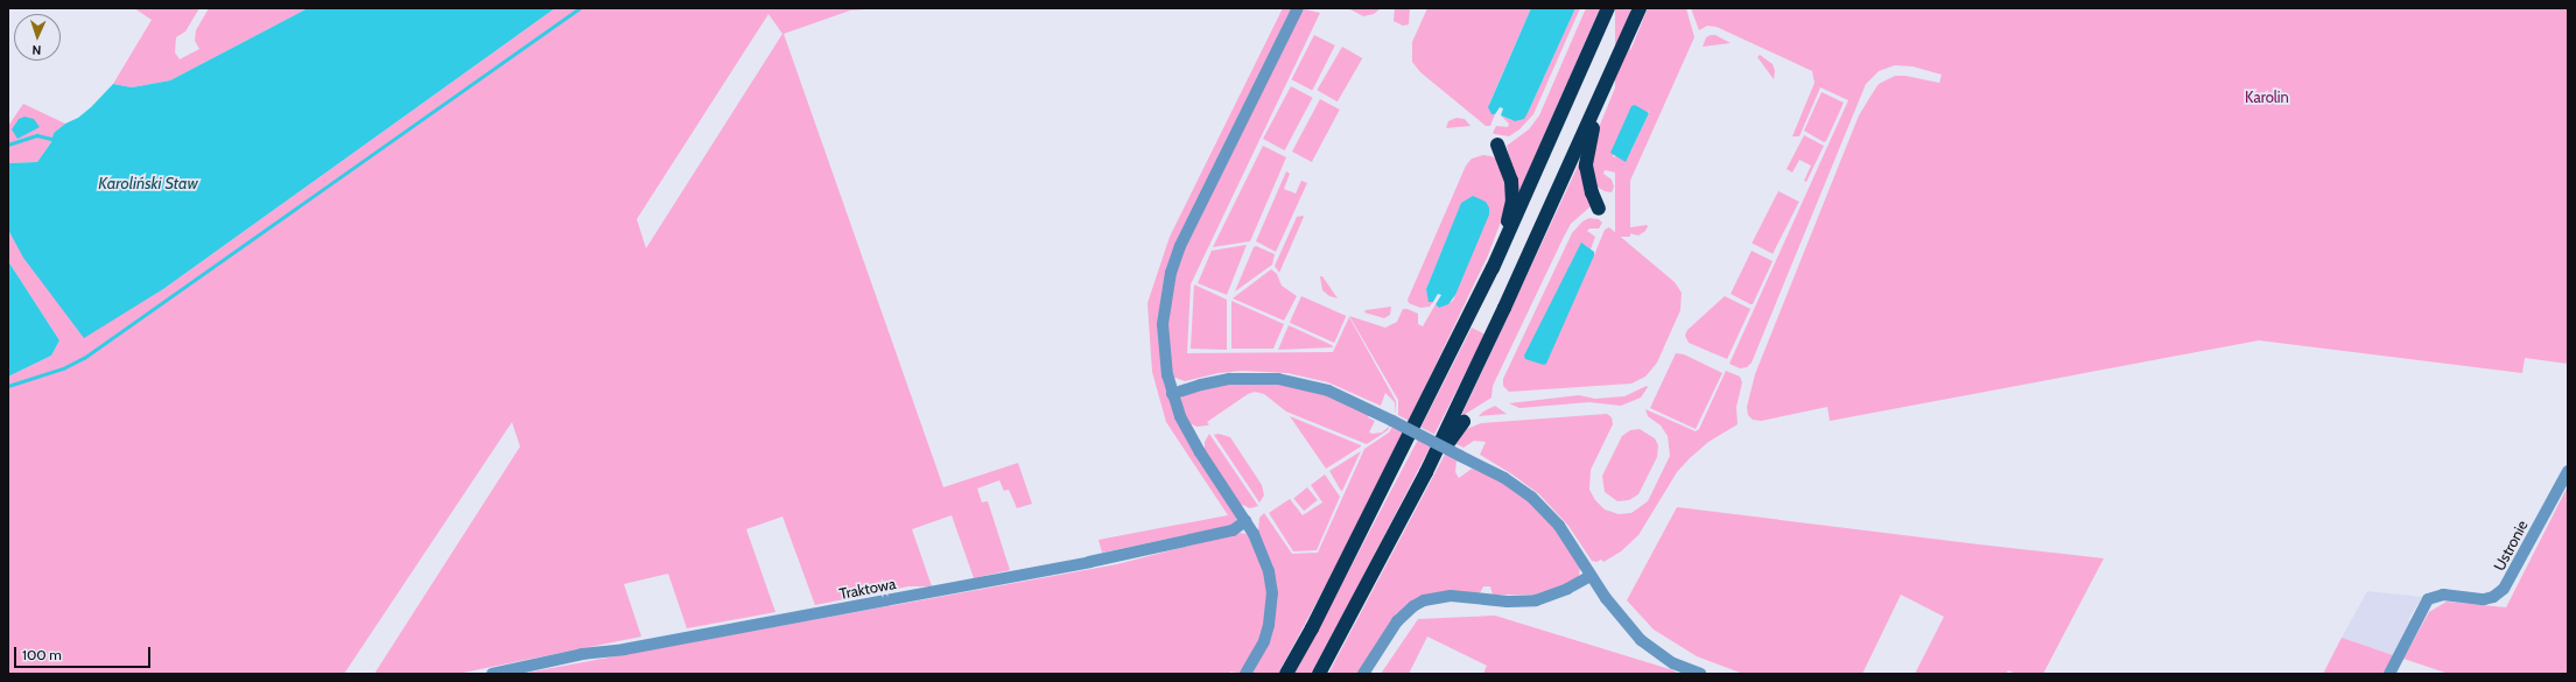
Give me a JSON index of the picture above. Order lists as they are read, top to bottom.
{
  "streets": {
    "street": ["Ustronie", "Traktowa"]
  },
  "water": ["Karoliński Staw"],
  "parks": ["Karolin"],
  "scale_bar": "100 m",
  "north": "bottom"
}
